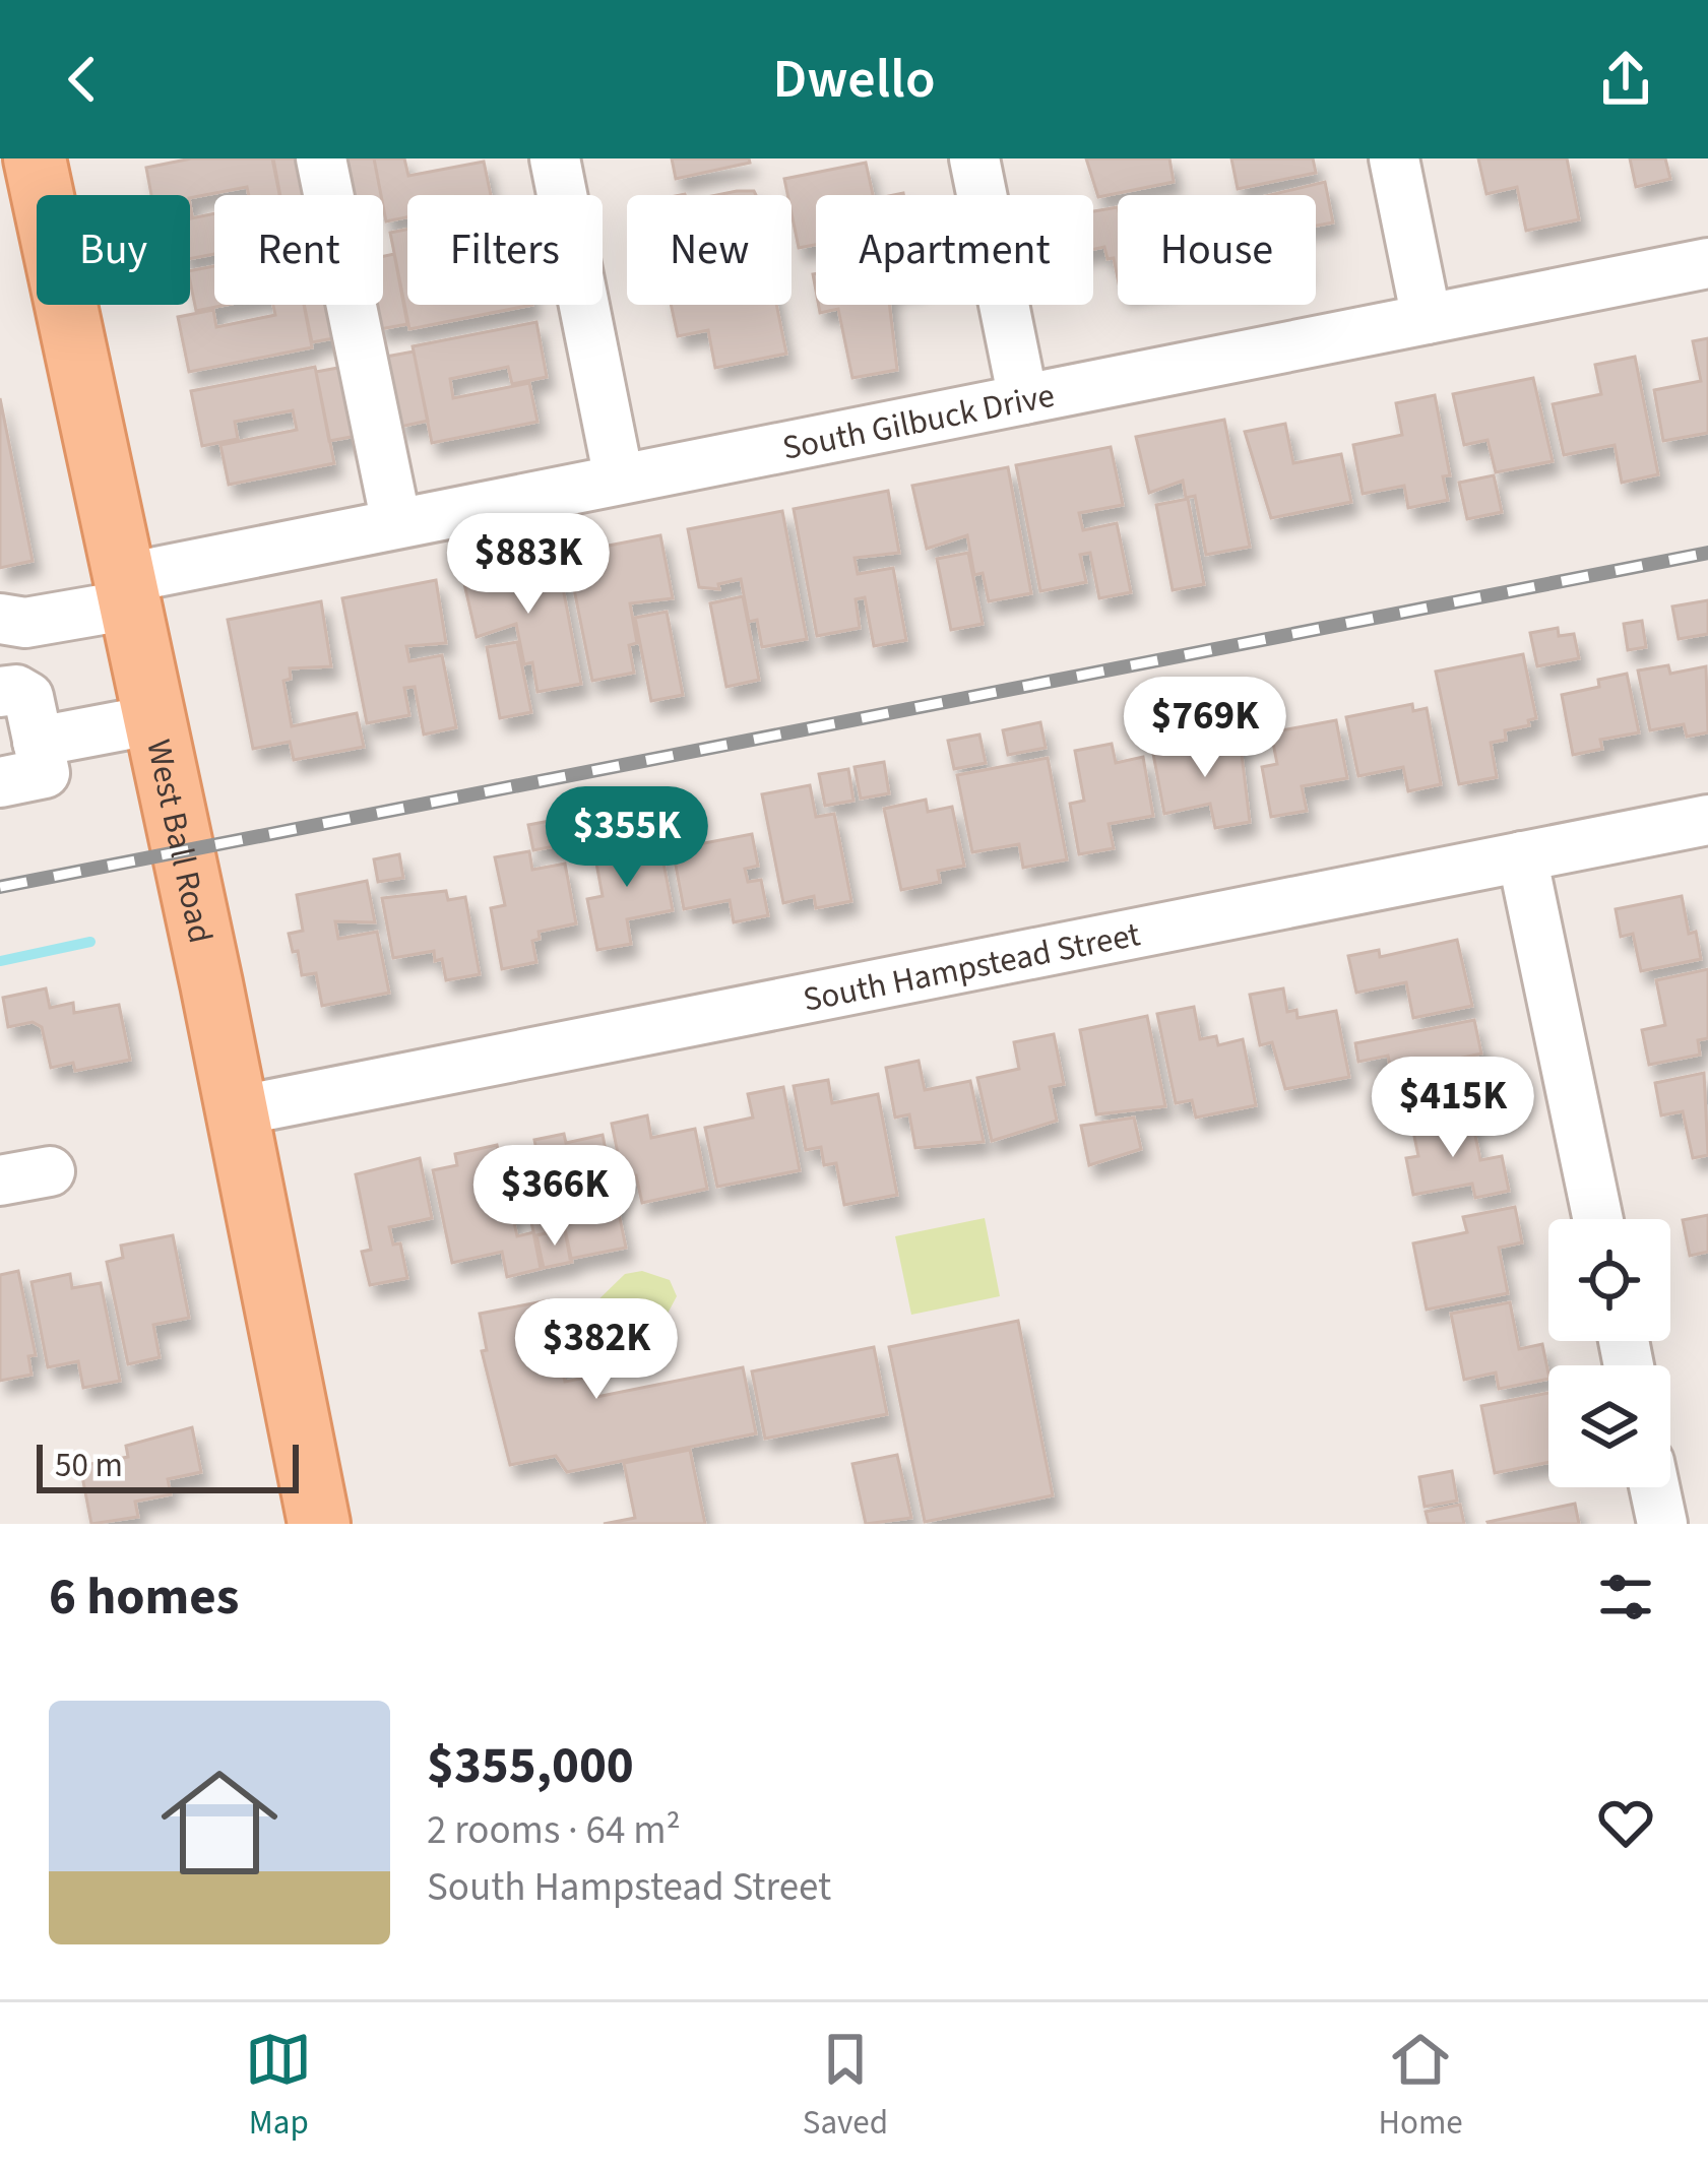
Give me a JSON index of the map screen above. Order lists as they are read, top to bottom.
{
  "streets": {
    "main road": ["West Ball Road"],
    "street": ["South Gilbuck Drive", "South Hampstead Street"]
  },
  "crossings": [
    ["South Gilbuck Drive", "West Ball Road"],
    ["West Ball Road", "South Hampstead Street"]
  ],
  "scale_bar": "50 m",
  "page": {
    "header": "Dwello",
    "chip": [
      "Buy",
      "Rent",
      "Filters",
      "New",
      "Apartment",
      "House"
    ],
    "price": [
      "$883K",
      "$769K",
      "$355K",
      "$415K",
      "$366K",
      "$382K"
    ],
    "scale": "50 m",
    "heading": "6 homes",
    "list": [
      {
        "name": "$355,000",
        "note": "2 rooms · 64 m² · South Hampstead Street"
      }
    ],
    "tabs": ["Map", "Saved", "Home"]
  }
}
